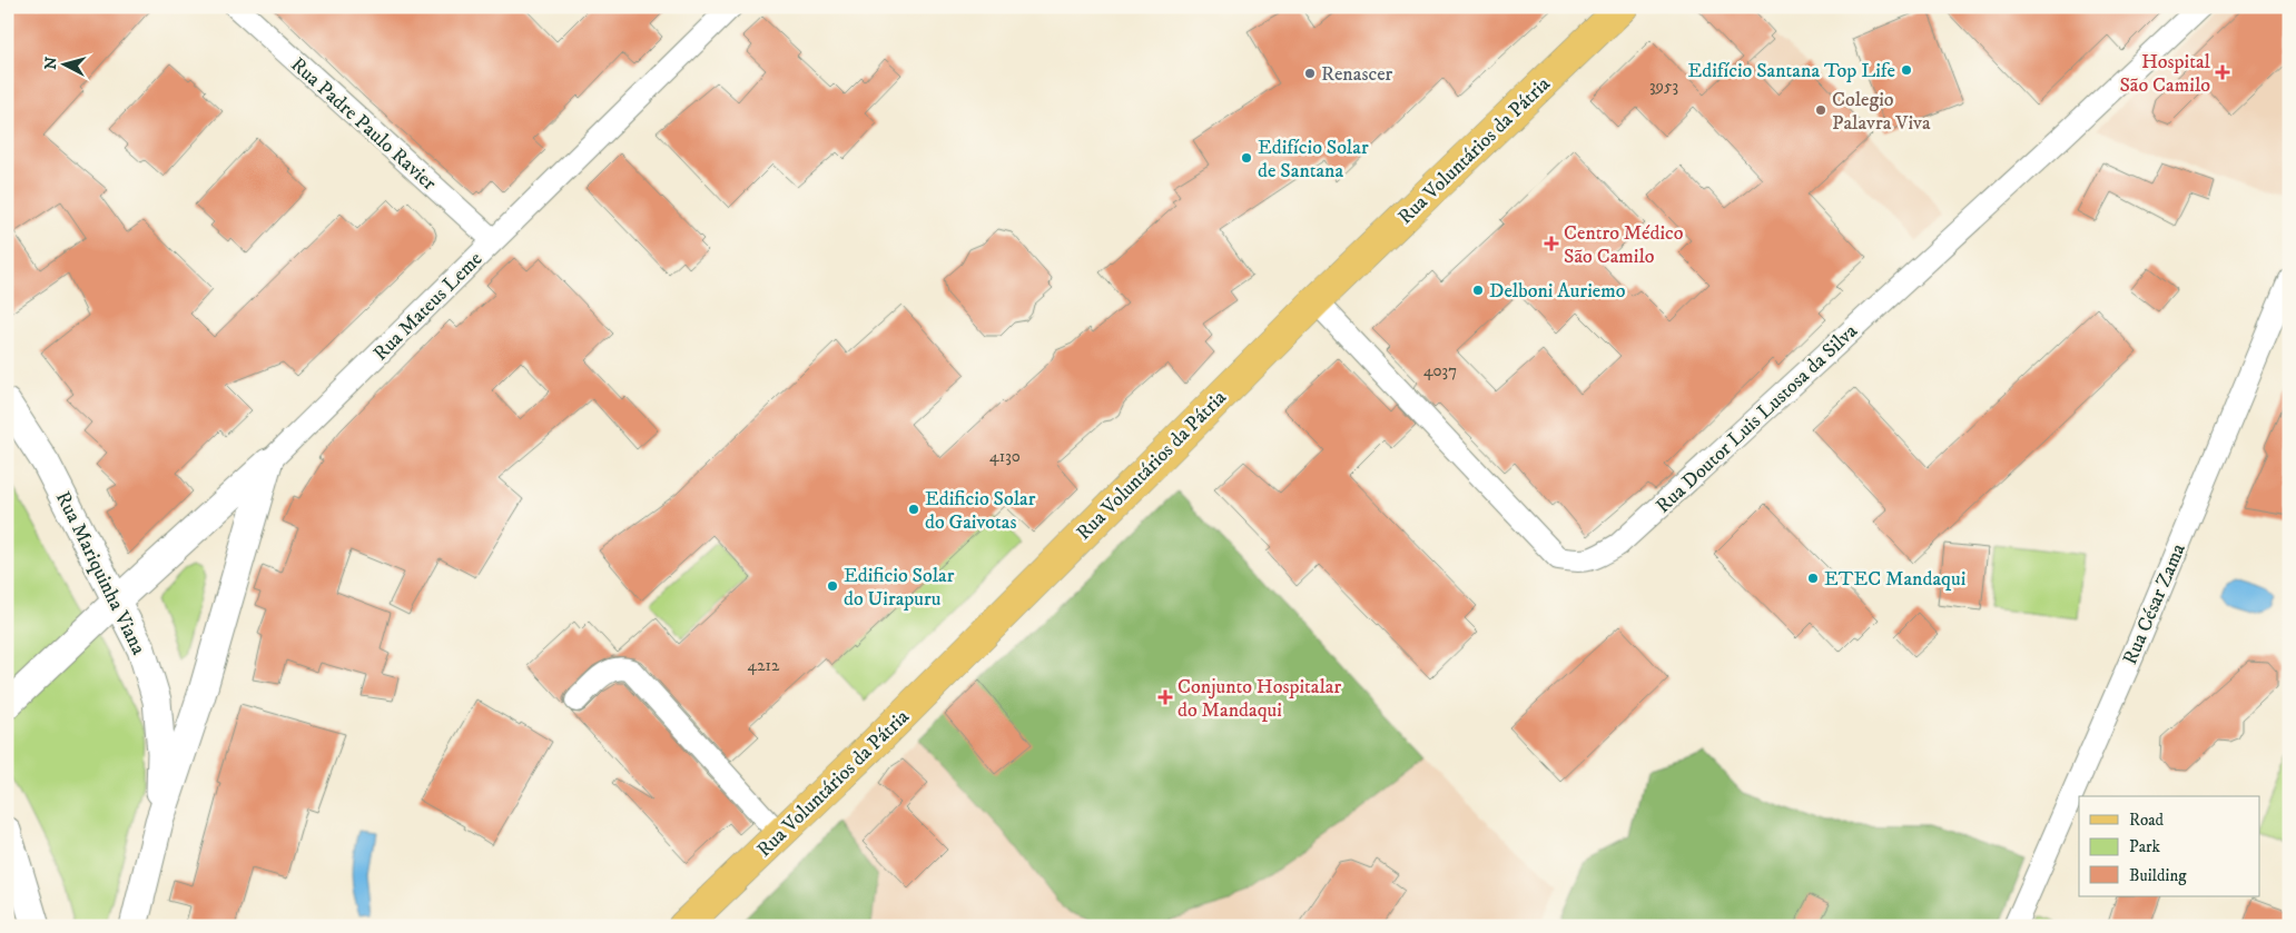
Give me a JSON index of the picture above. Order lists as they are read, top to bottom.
{
  "streets": {
    "main road": ["Rua Voluntários da Pátria"],
    "street": [
      "Rua Padre Paulo Ravier",
      "Rua Mateus Leme",
      "Rua Doutor Luis Lustosa da Silva",
      "Rua Mariquinha Viana",
      "Rua César Zama"
    ]
  },
  "crossings": [
    ["Rua Padre Paulo Ravier", "Rua Mateus Leme"],
    ["Rua Voluntários da Pátria", "Rua Doutor Luis Lustosa da Silva"],
    ["Rua Mateus Leme", "Rua Mariquinha Viana"]
  ],
  "places": {
    "other": [
      "Edifício Santana Top Life",
      "Renascer",
      "Colegio Palavra Viva",
      "Edifício Solar de Santana",
      "Delboni Auriemo",
      "Edificio Solar do Gaivotas",
      "ETEC Mandaqui",
      "Edificio Solar do Uirapuru"
    ],
    "health": ["Hospital São Camilo", "Centro Médico São Camilo", "Conjunto Hospitalar do Mandaqui"]
  },
  "house_numbers": [
    "3953",
    "4037",
    "4130",
    "4212"
  ],
  "legend": ["Road", "Park", "Building"],
  "north": "left"
}
